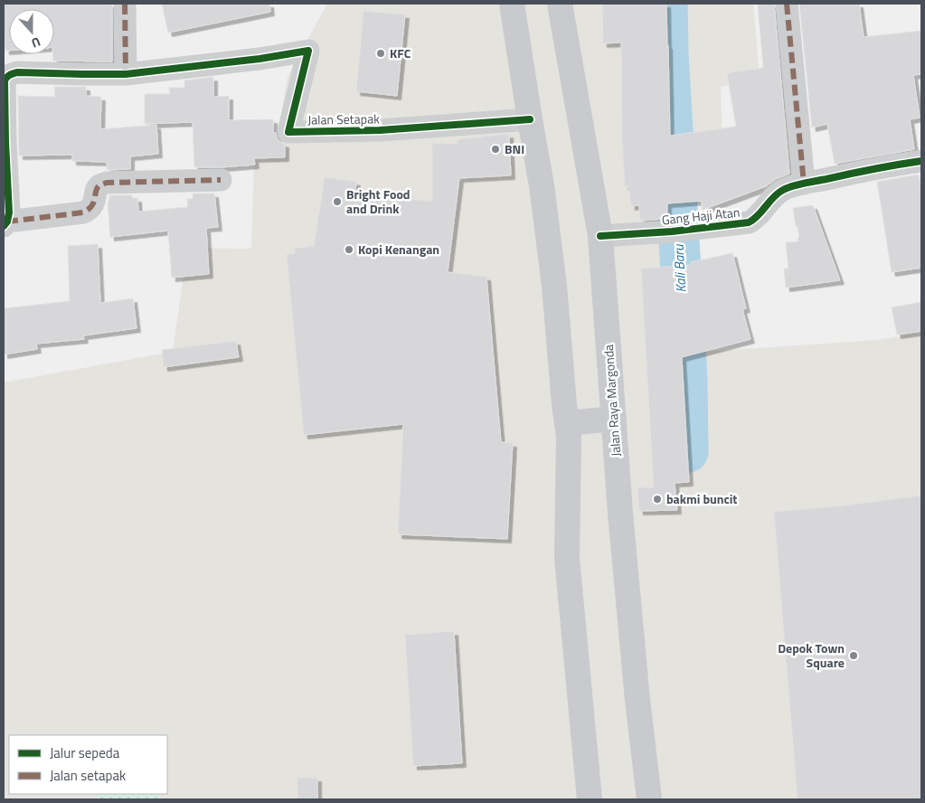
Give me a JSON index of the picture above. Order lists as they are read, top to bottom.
{
  "streets": {
    "main road": ["Jalan Raya Margonda"],
    "street": ["Jalan Setapak", "Gang Haji Atan"]
  },
  "crossings": [
    ["Gang Haji Atan", "Jalan Raya Margonda"]
  ],
  "water": ["Kali Baru"],
  "places": [
    "KFC",
    "BNI",
    "Bright Food and Drink",
    "Kopi Kenangan",
    "bakmi buncit",
    "Depok Town Square"
  ],
  "legend": ["Jalur sepeda", "Jalan setapak"],
  "north": "bottom"
}
